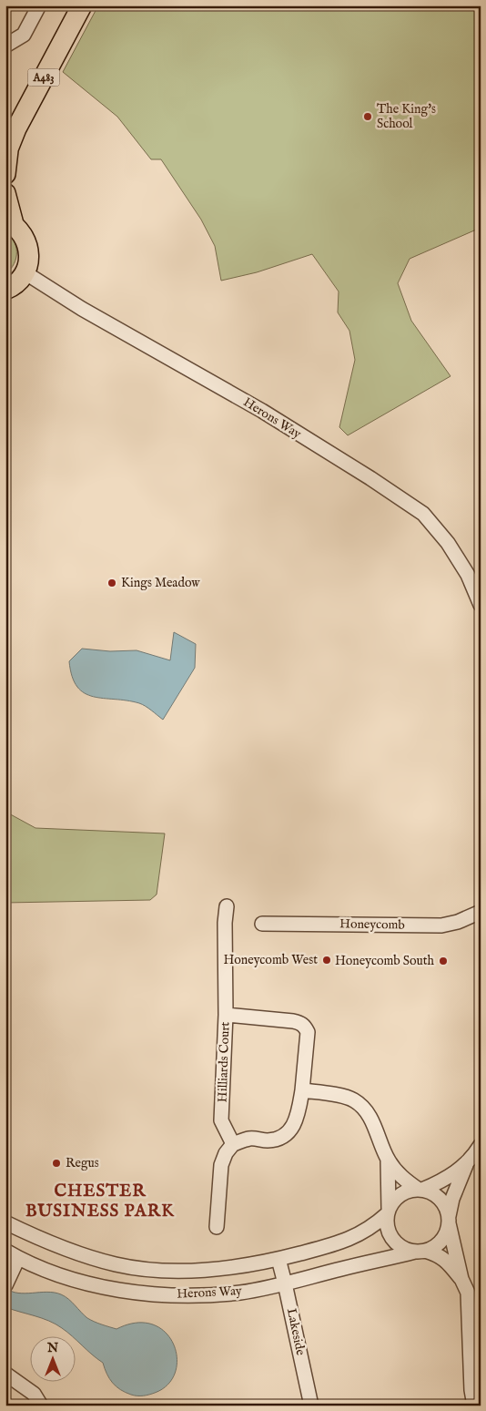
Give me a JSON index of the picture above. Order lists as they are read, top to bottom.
{
  "streets": {
    "highway": ["A483"],
    "street": [
      "Herons Way",
      "Honeycomb",
      "Hilliards Court",
      "Lakeside"
    ]
  },
  "crossings": [
    ["Herons Way", "Lakeside"]
  ],
  "districts": ["CHESTER BUSINESS PARK"],
  "places": [
    "The King's School",
    "Kings Meadow",
    "Honeycomb West",
    "Honeycomb South",
    "Regus"
  ],
  "north": "top"
}
